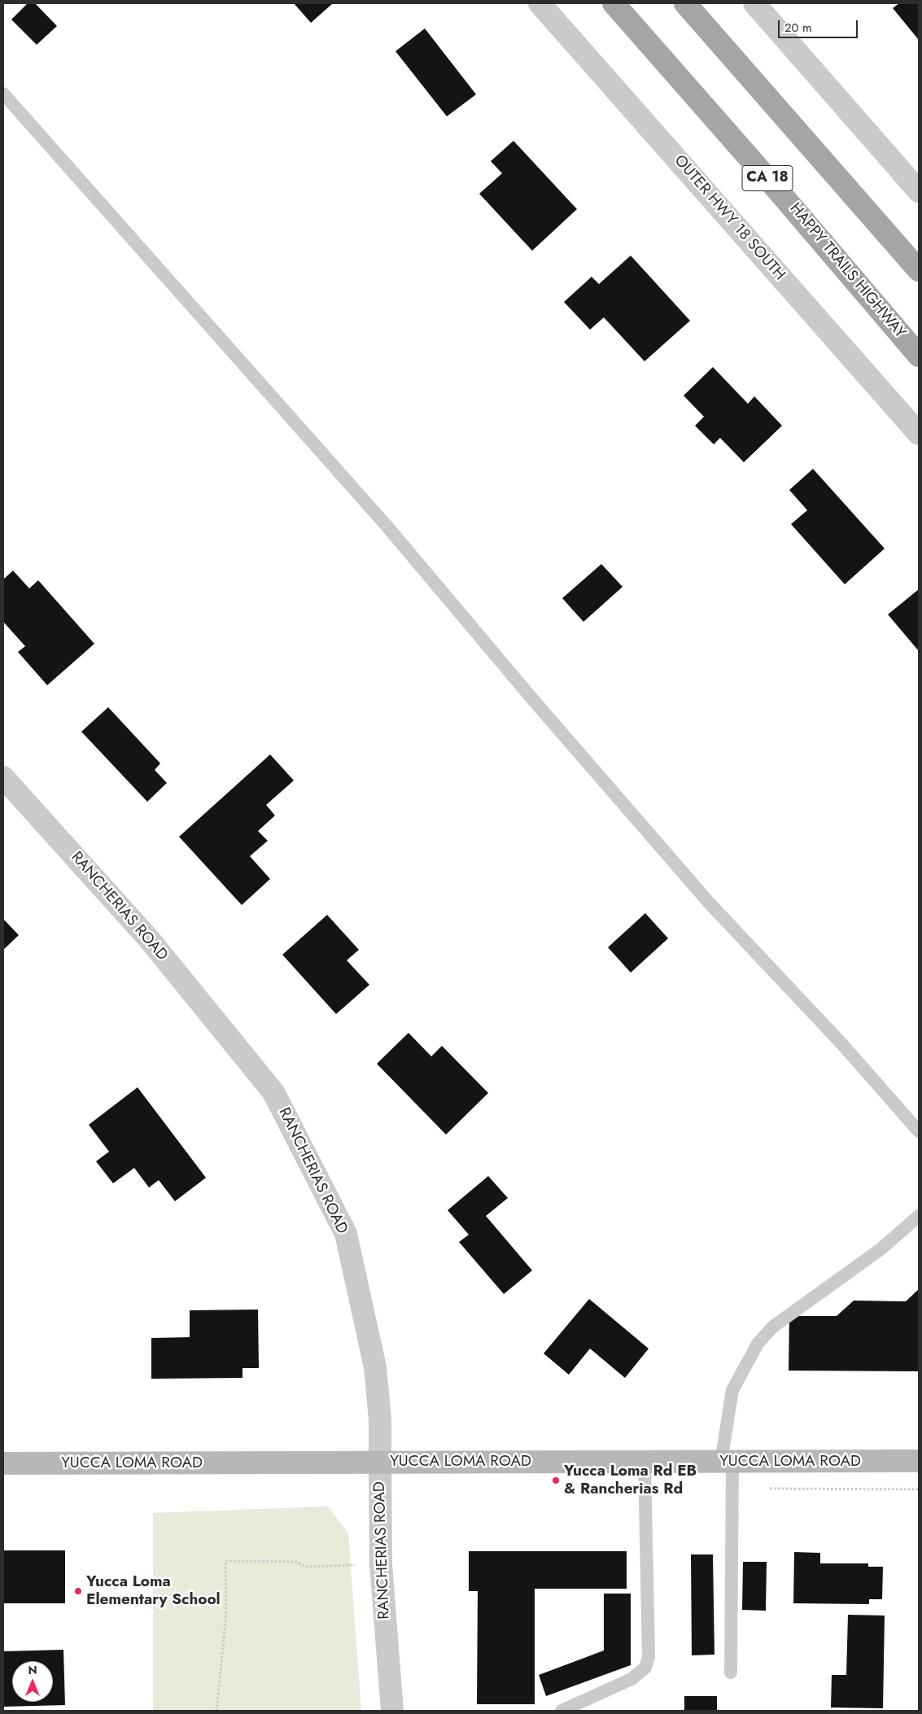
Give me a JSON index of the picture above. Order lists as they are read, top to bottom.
{
  "streets": {
    "main road": ["CA 18", "HAPPY TRAILS HIGHWAY", "YUCCA LOMA ROAD"],
    "street": ["OUTER HWY 18 SOUTH", "RANCHERIAS ROAD"]
  },
  "crossings": [
    ["RANCHERIAS ROAD", "YUCCA LOMA ROAD"]
  ],
  "places": ["Yucca Loma Rd EB & Rancherias Rd", "Yucca Loma Elementary School"],
  "scale_bar": "20 m",
  "north": "top"
}
